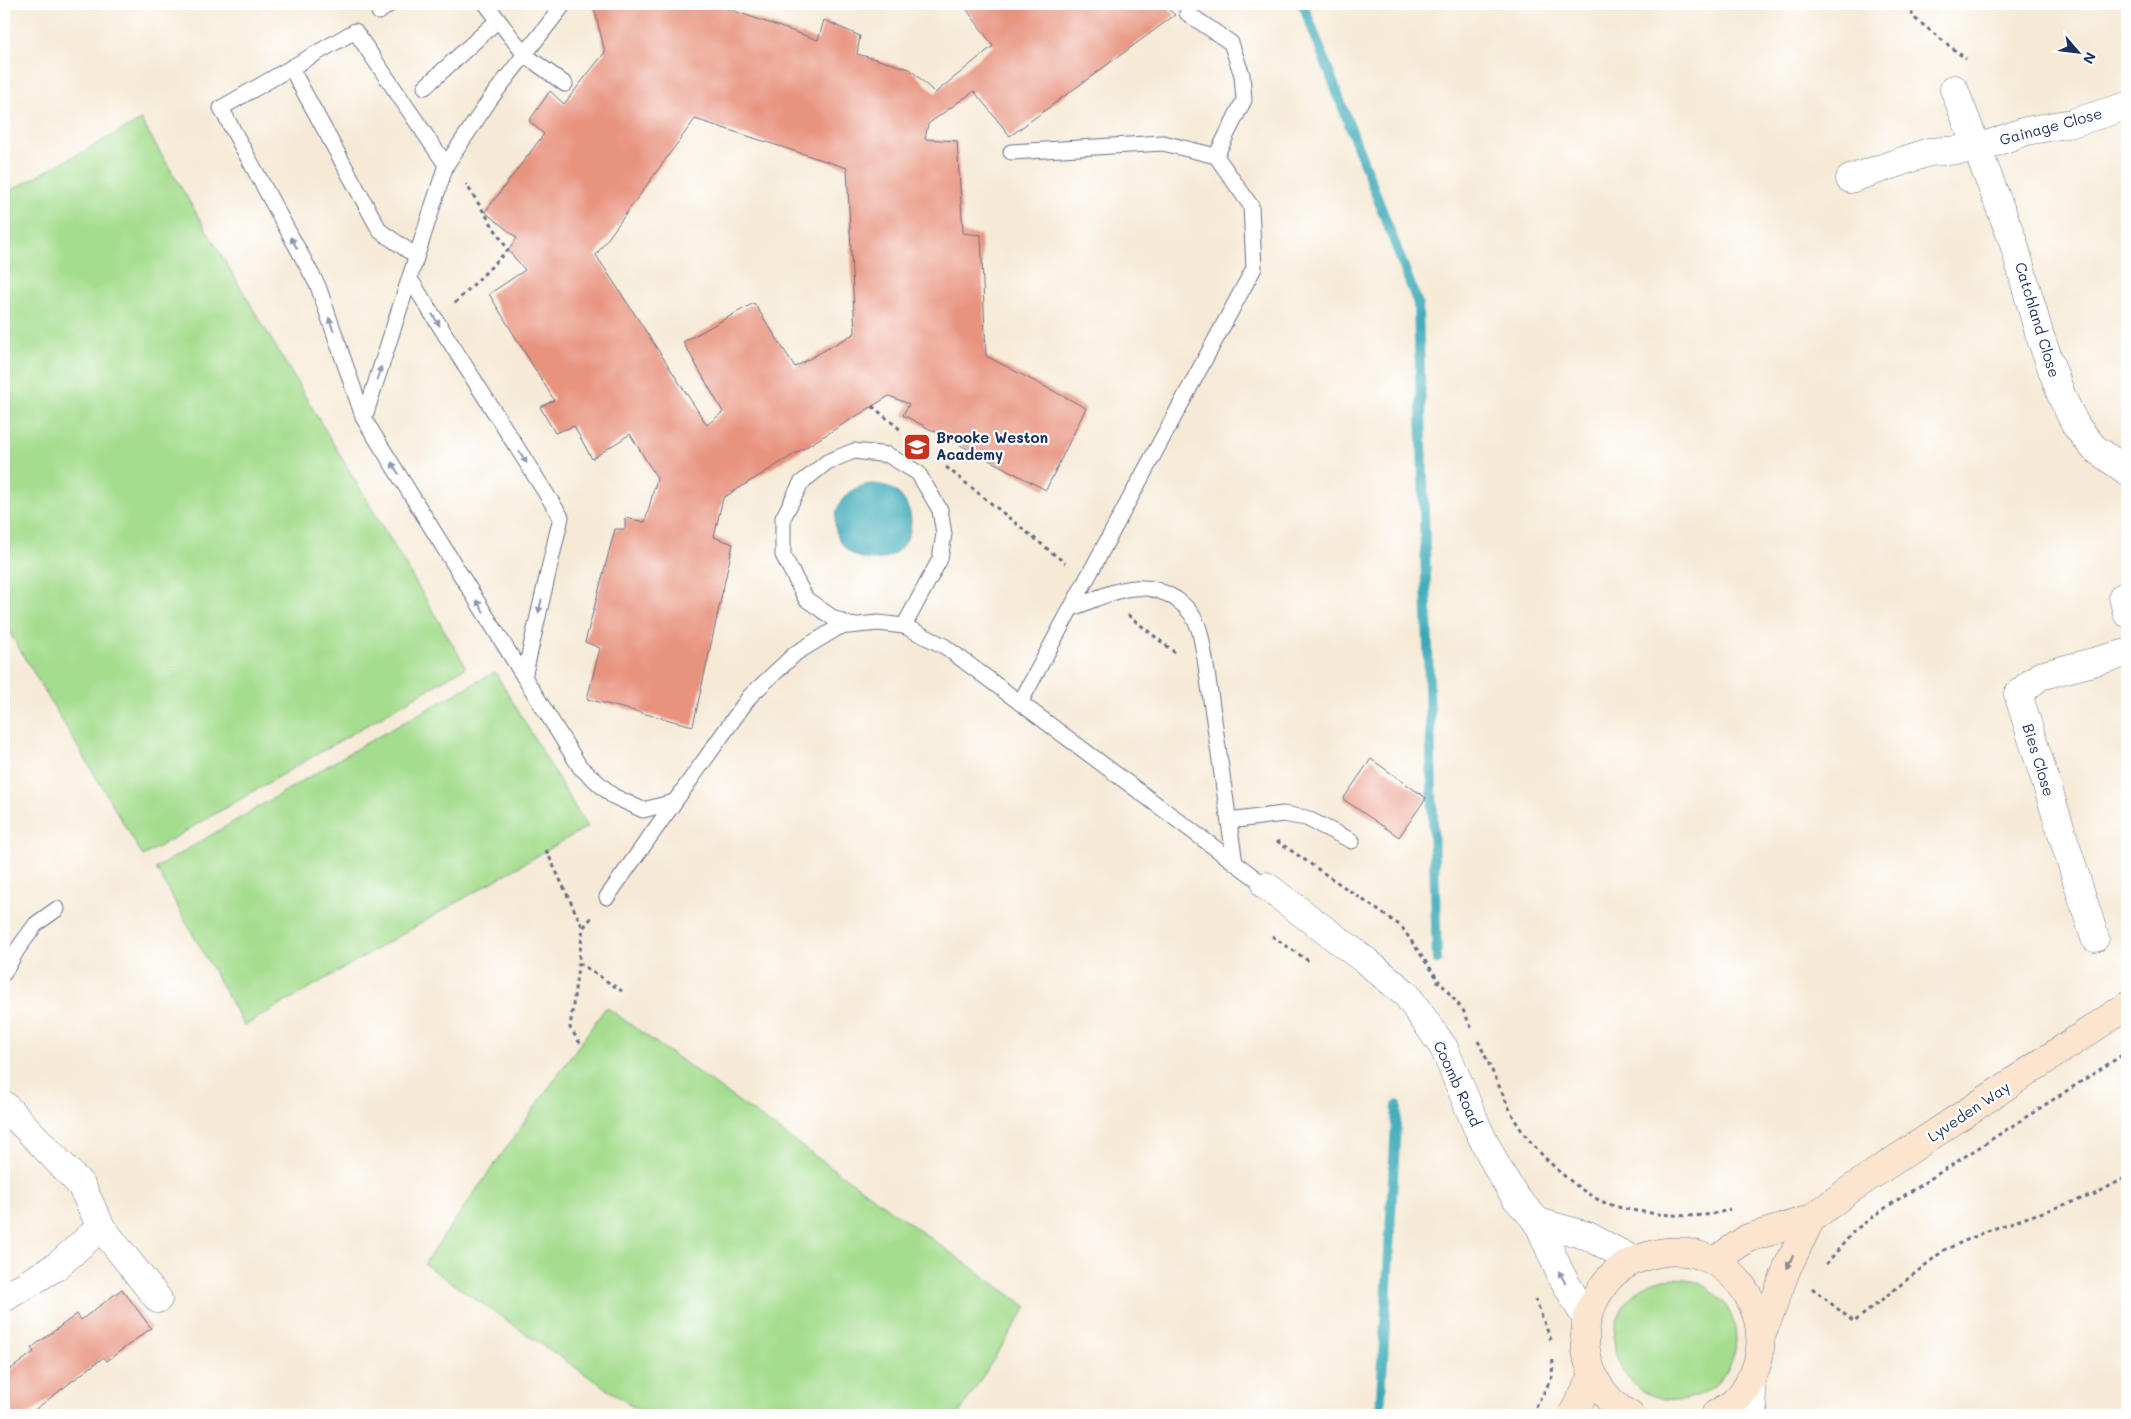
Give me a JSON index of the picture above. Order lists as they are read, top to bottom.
{
  "streets": {
    "street": [
      "Gainage Close",
      "Catchland Close",
      "Bies Close",
      "Coomb Road",
      "Lyveden Way"
    ]
  },
  "crossings": [
    ["Gainage Close", "Catchland Close"]
  ],
  "places": {
    "school or university": ["Brooke Weston Academy"]
  },
  "north": "bottom right"
}
